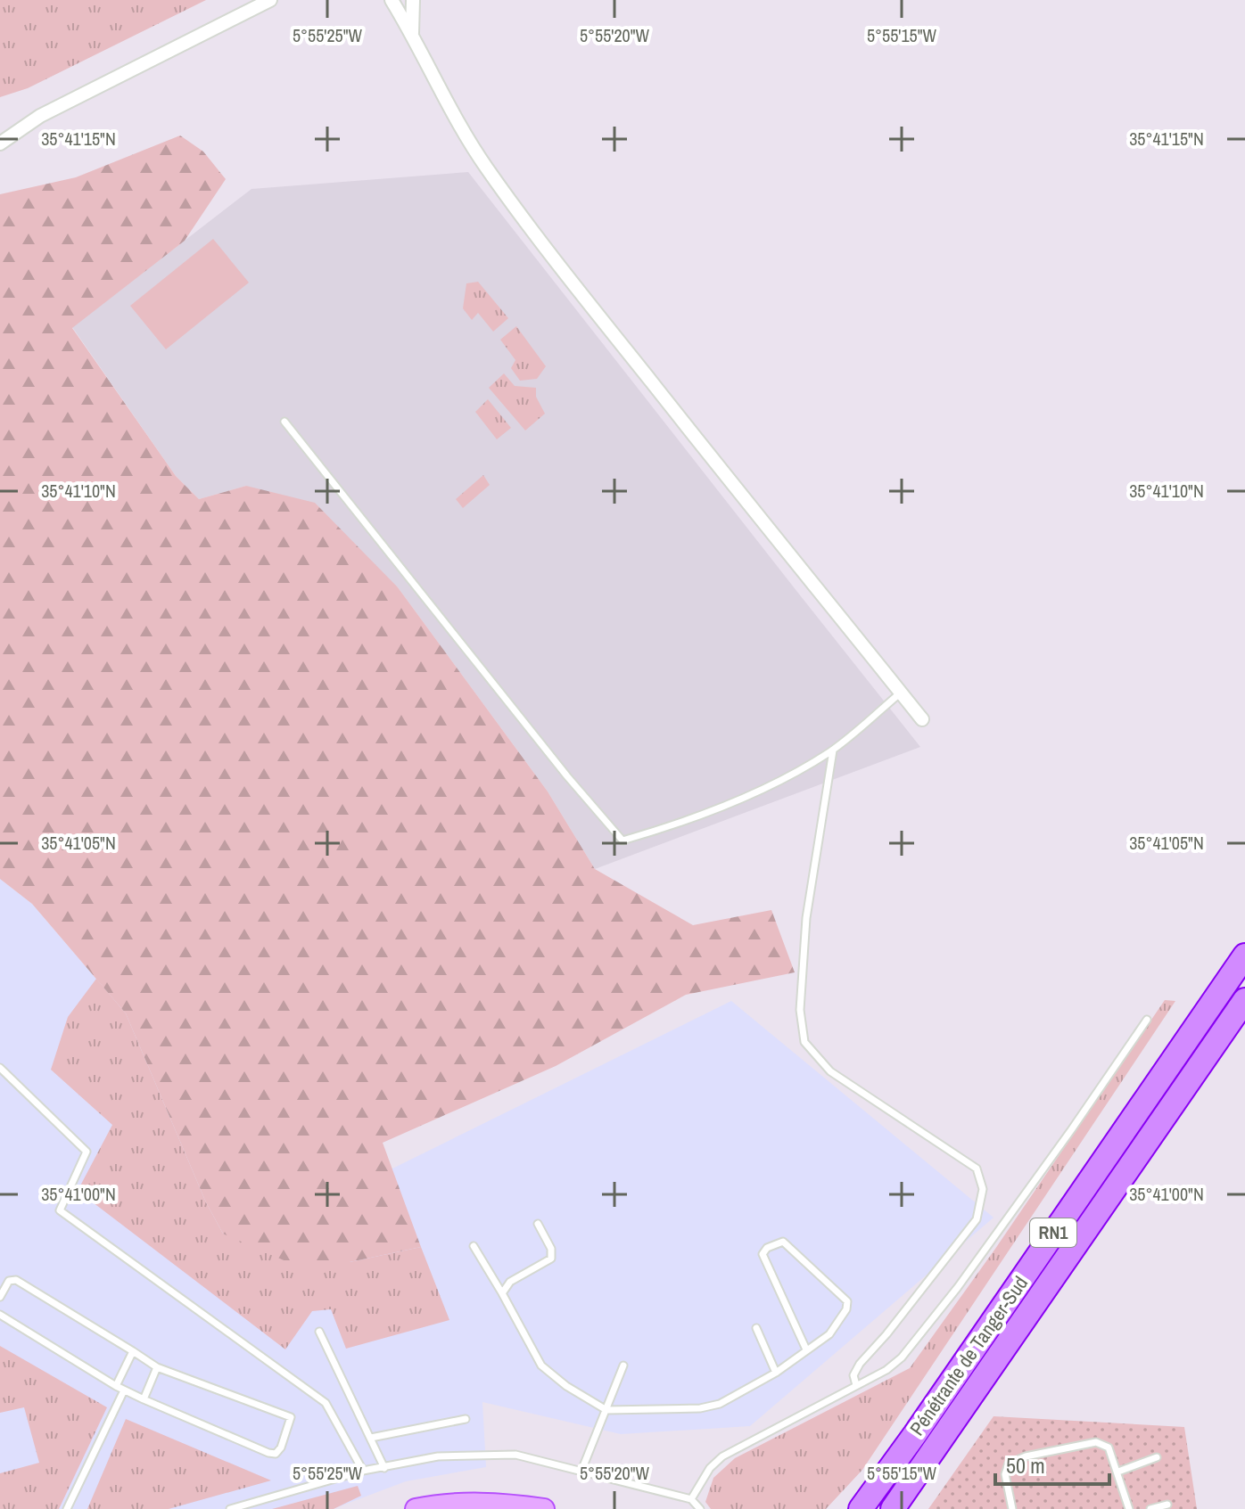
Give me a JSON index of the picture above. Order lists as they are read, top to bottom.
{
  "streets": {
    "highway": ["RN1", "Pénétrante de Tanger-Sud"]
  },
  "scale_bar": "50 m",
  "coordinates": [
    "5°55'25\"W",
    "5°55'20\"W",
    "5°55'15\"W",
    "35°41'15\"N",
    "35°41'10\"N",
    "35°41'05\"N",
    "35°41'00\"N"
  ]
}
